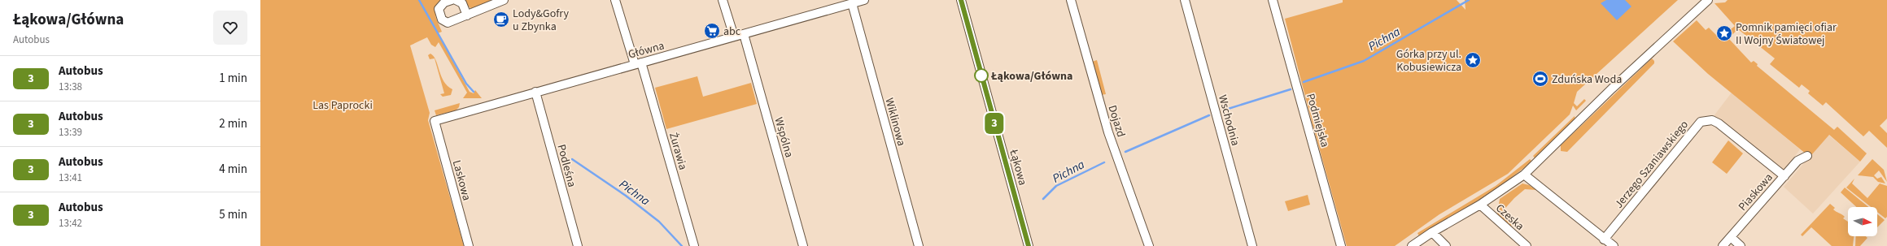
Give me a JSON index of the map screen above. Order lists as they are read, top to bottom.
{
  "streets": {
    "street": [
      "Główna",
      "Wschodnia",
      "Podmiejska",
      "Dojazd",
      "Wiklinowa",
      "Wspólna",
      "Żurawia",
      "Jerzego Szaniawskiego",
      "Podleśna",
      "Łąkowa",
      "Laskowa",
      "Piaskowa",
      "Czeska"
    ]
  },
  "crossings": [
    ["Główna", "Wiklinowa"],
    ["Główna", "Wspólna"],
    ["Główna", "Żurawia"],
    ["Główna", "Podleśna"],
    ["Główna", "Laskowa"],
    ["Jerzego Szaniawskiego", "Piaskowa"]
  ],
  "water": ["Pichna"],
  "parks": ["Las Paprocki"],
  "places": {
    "cafe": ["Lody&Gofry u Zbynka"],
    "supermarket": ["abc"],
    "place": ["Pomnik pamięci ofiar II Wojny Światowej", "Górka przy ul. Kobusiewicza"],
    "other": ["Łąkowa/Główna"],
    "sports": ["Zduńska Woda"]
  },
  "lines": ["bus line 3"],
  "north": "right",
  "page": {
    "heading": ["Łąkowa/Główna", "Autobus"],
    "on_map": "3",
    "list": [
      {
        "mark": "3",
        "name": "Autobus",
        "note": "13:38",
        "value": "1 min"
      },
      {
        "mark": "3",
        "name": "Autobus",
        "note": "13:39",
        "value": "2 min"
      },
      {
        "mark": "3",
        "name": "Autobus",
        "note": "13:41",
        "value": "4 min"
      },
      {
        "mark": "3",
        "name": "Autobus",
        "note": "13:42",
        "value": "5 min"
      }
    ]
  }
}
